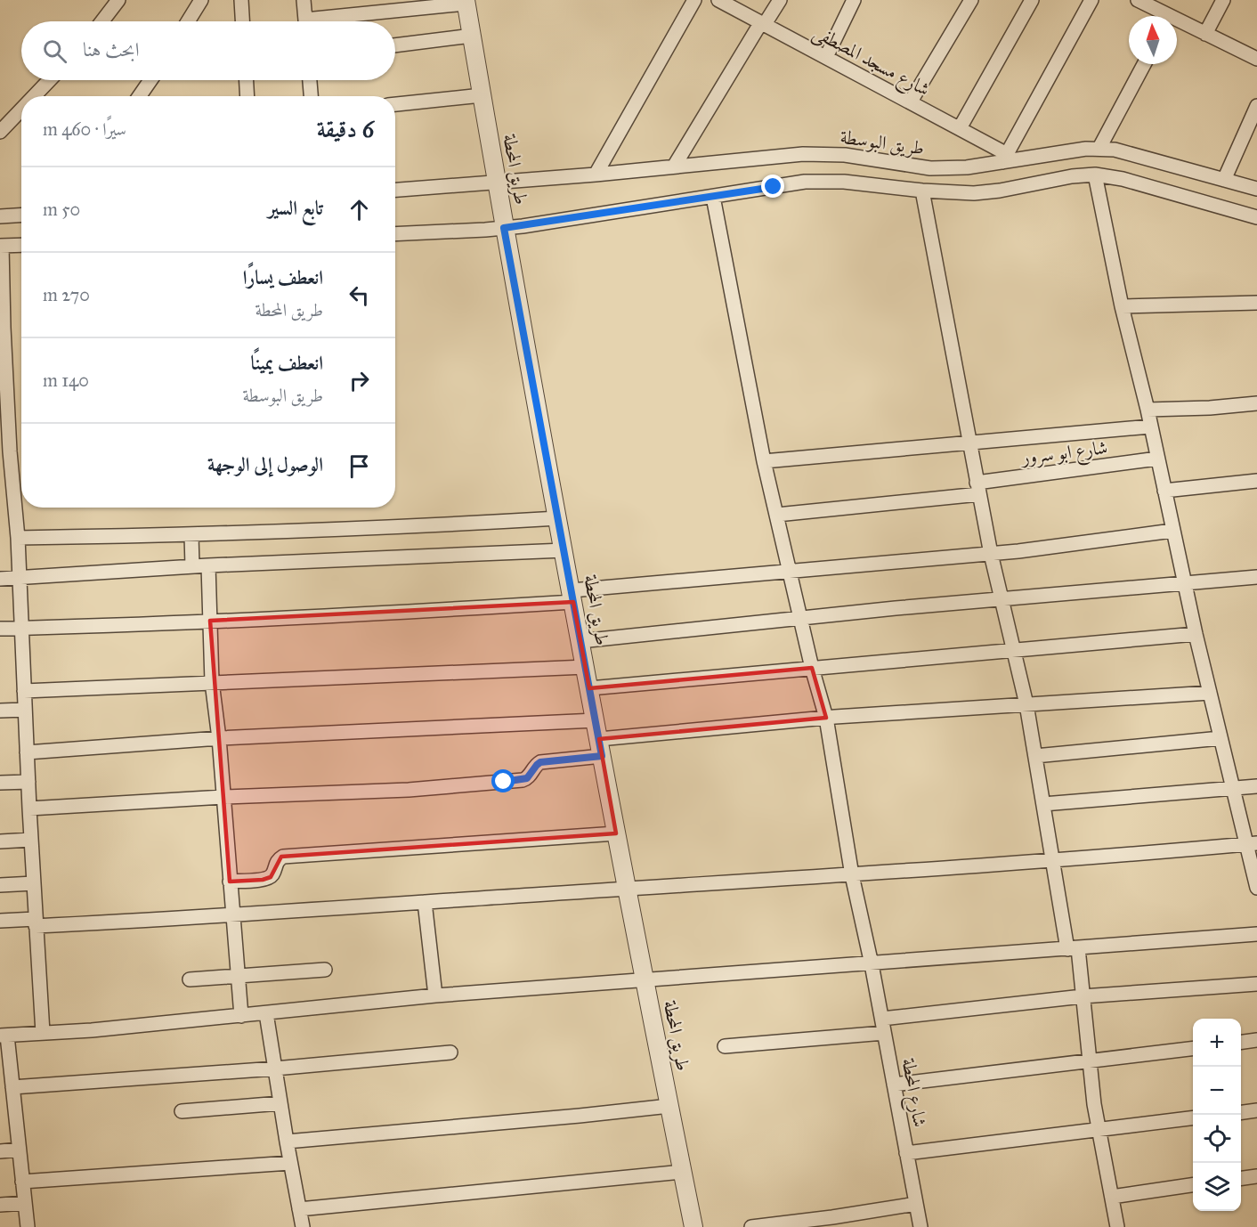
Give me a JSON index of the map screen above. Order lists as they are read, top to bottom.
{
  "streets": {
    "street": [
      "شارع مسجد المصطفى",
      "طريق البوسطة",
      "طريق المحطة",
      "شارع ابو سرور",
      "شارع المحطة"
    ]
  },
  "crossings": [
    ["شارع مسجد المصطفى", "طريق البوسطة"],
    ["طريق البوسطة", "طريق المحطة"],
    ["شارع ابو سرور", "شارع المحطة"]
  ],
  "north": "top",
  "page": {
    "search": "ابحث هنا",
    "heading": ["6 دقيقة", "سيرًا · 460 m"],
    "list": [
      ["تابع السير", "50 m"],
      ["انعطف يسارًا", "طريق المحطة", "270 m"],
      ["انعطف يمينًا", "طريق البوسطة", "140 m"],
      "الوصول إلى الوجهة"
    ],
    "map_buttons": ["+", "−"]
  }
}
